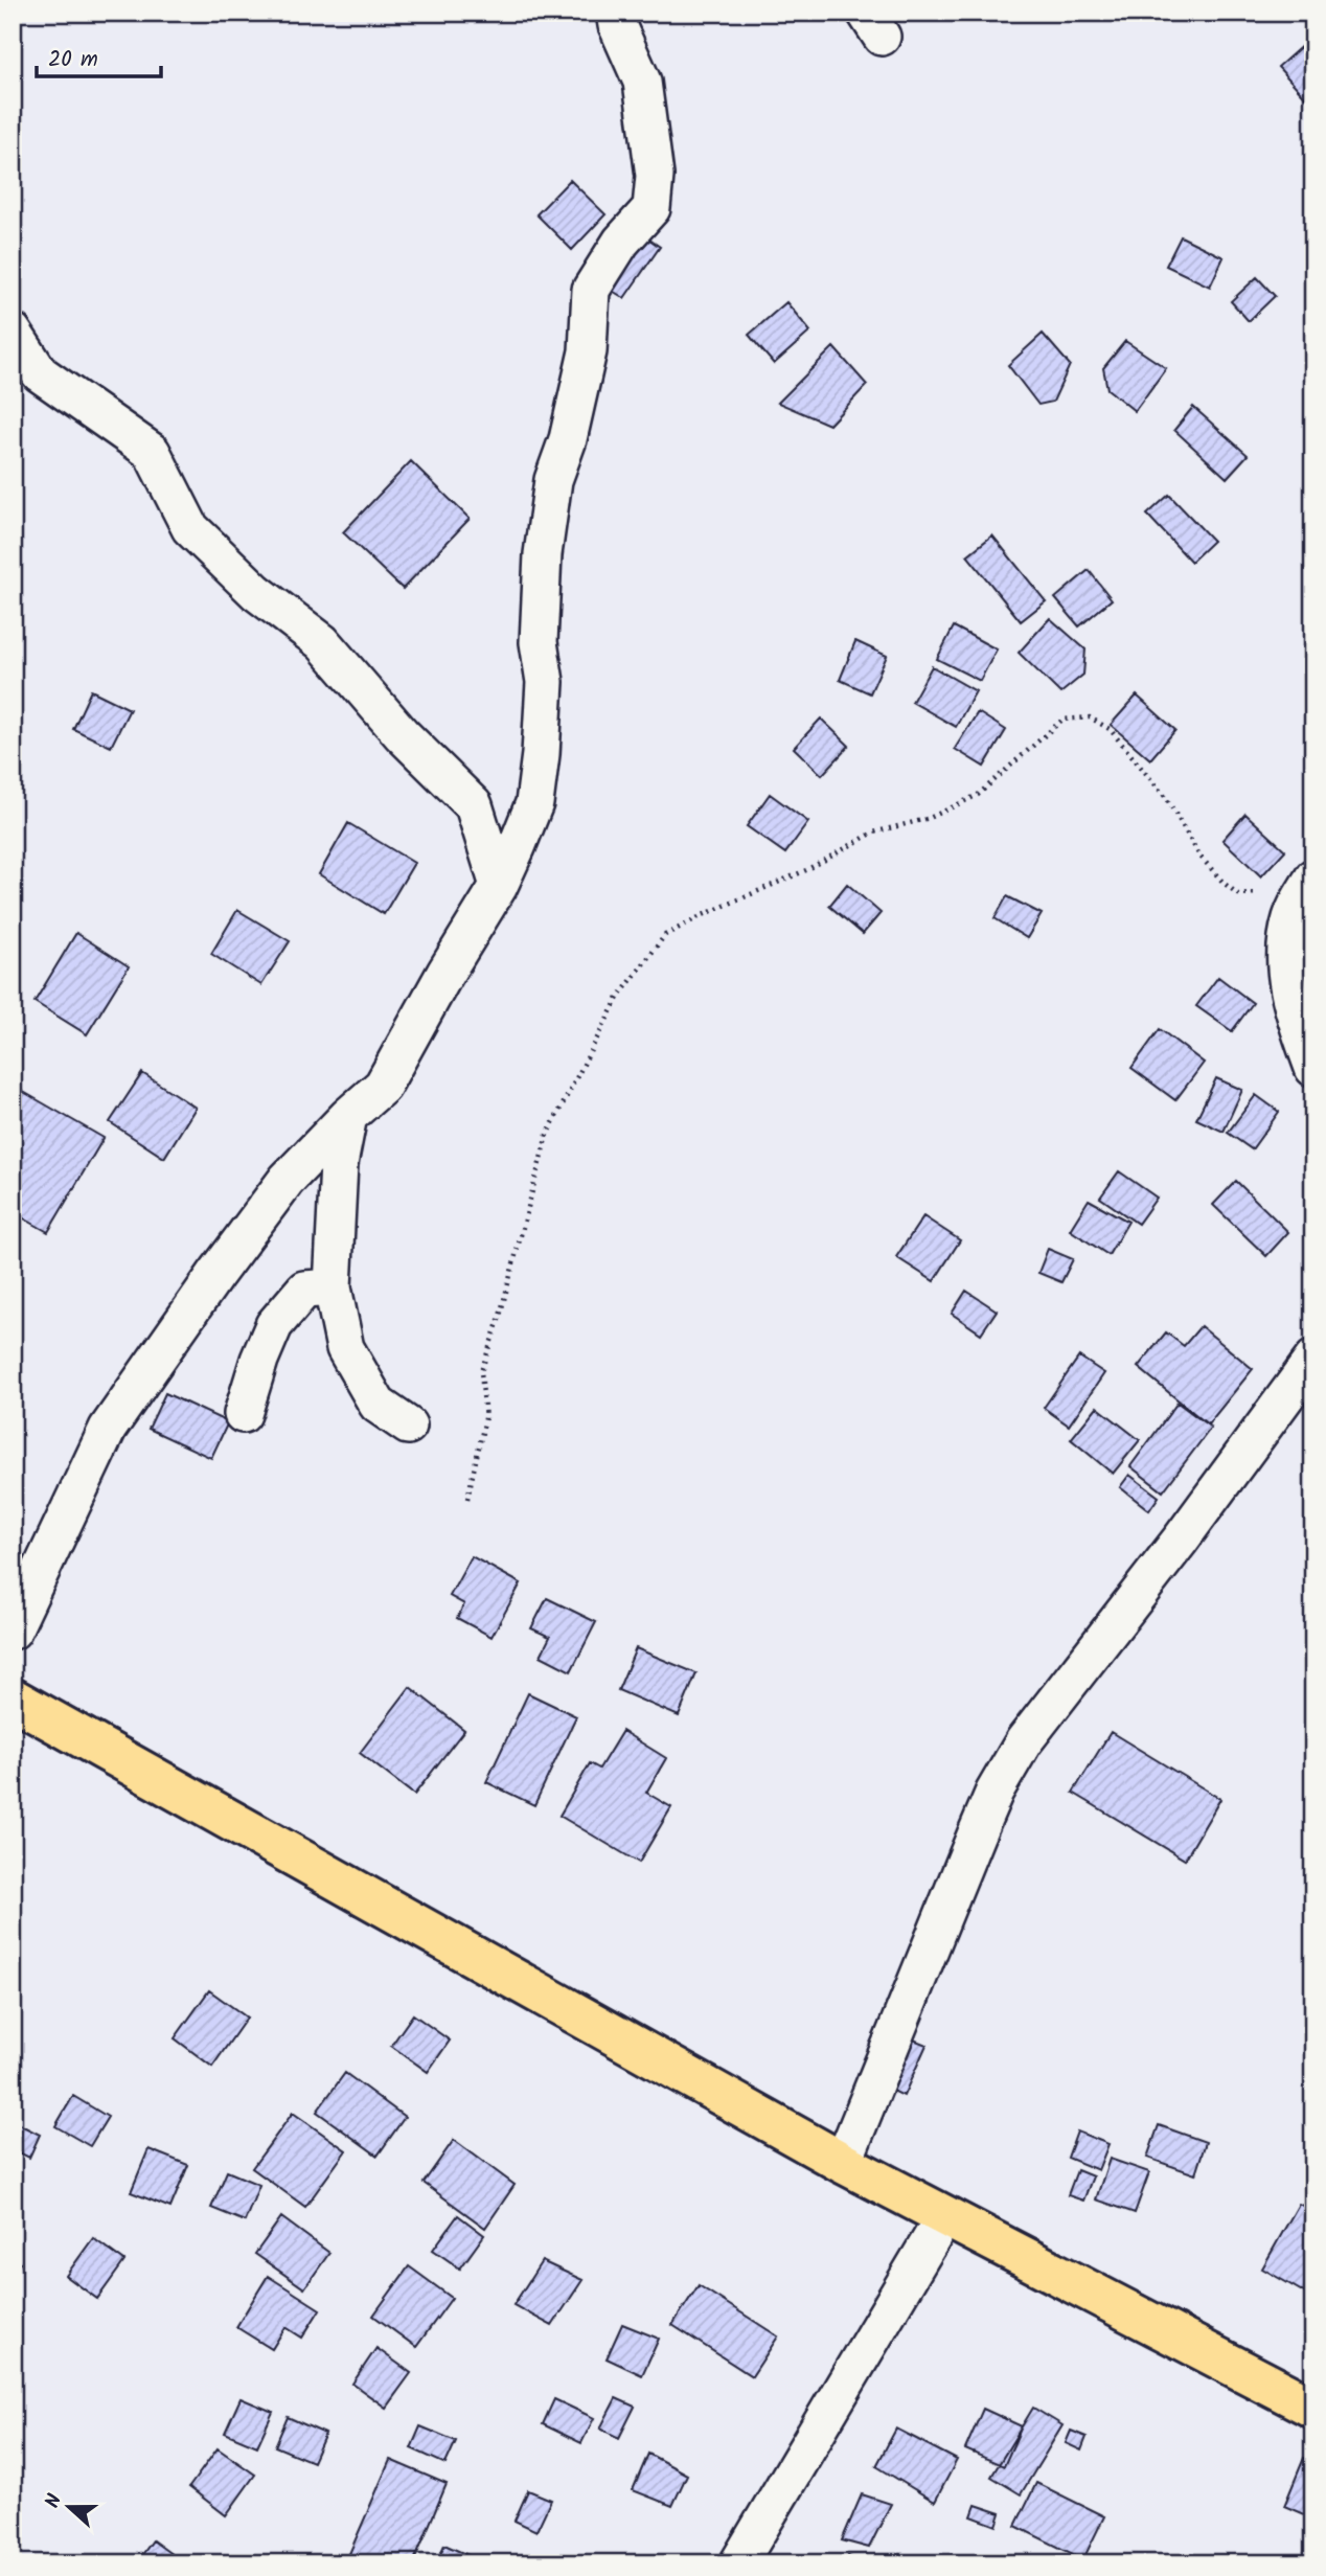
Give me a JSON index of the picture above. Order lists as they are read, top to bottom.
{
  "scale_bar": "20 m",
  "north": "left"
}
